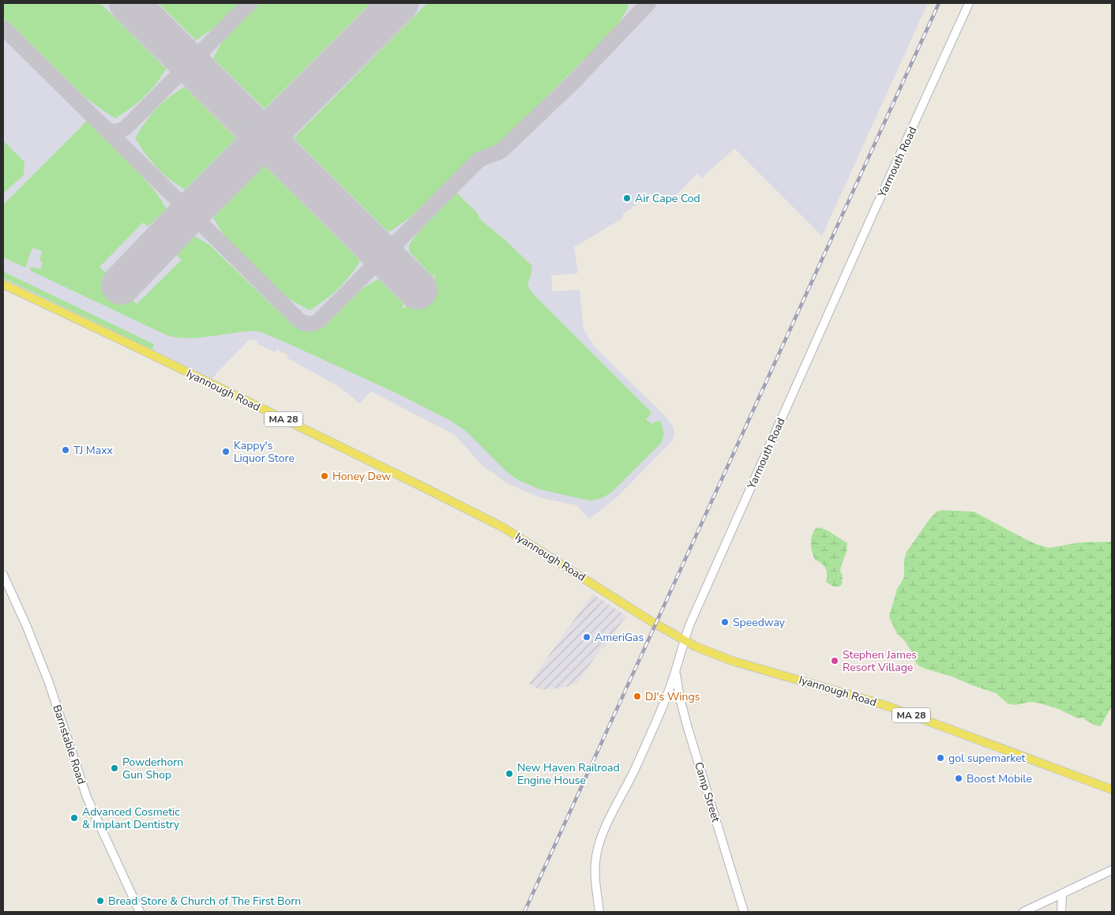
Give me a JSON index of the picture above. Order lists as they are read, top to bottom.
{
  "streets": {
    "main road": [
      "Yarmouth Road",
      "Iyannough Road",
      "MA 28",
      "Barnstable Road",
      "Camp Street"
    ]
  },
  "crossings": [
    ["Yarmouth Road", "Iyannough Road"],
    ["Yarmouth Road", "Camp Street"]
  ],
  "places": [
    "Air Cape Cod",
    "TJ Maxx",
    "Kappy's Liquor Store",
    "Honey Dew",
    "Speedway",
    "AmeriGas",
    "Stephen James Resort Village",
    "DJ's Wings",
    "gol supemarket",
    "Powderhorn Gun Shop",
    "New Haven Railroad Engine House",
    "Boost Mobile",
    "Advanced Cosmetic & Implant Dentistry",
    "Bread Store & Church of The First Born"
  ]
}
